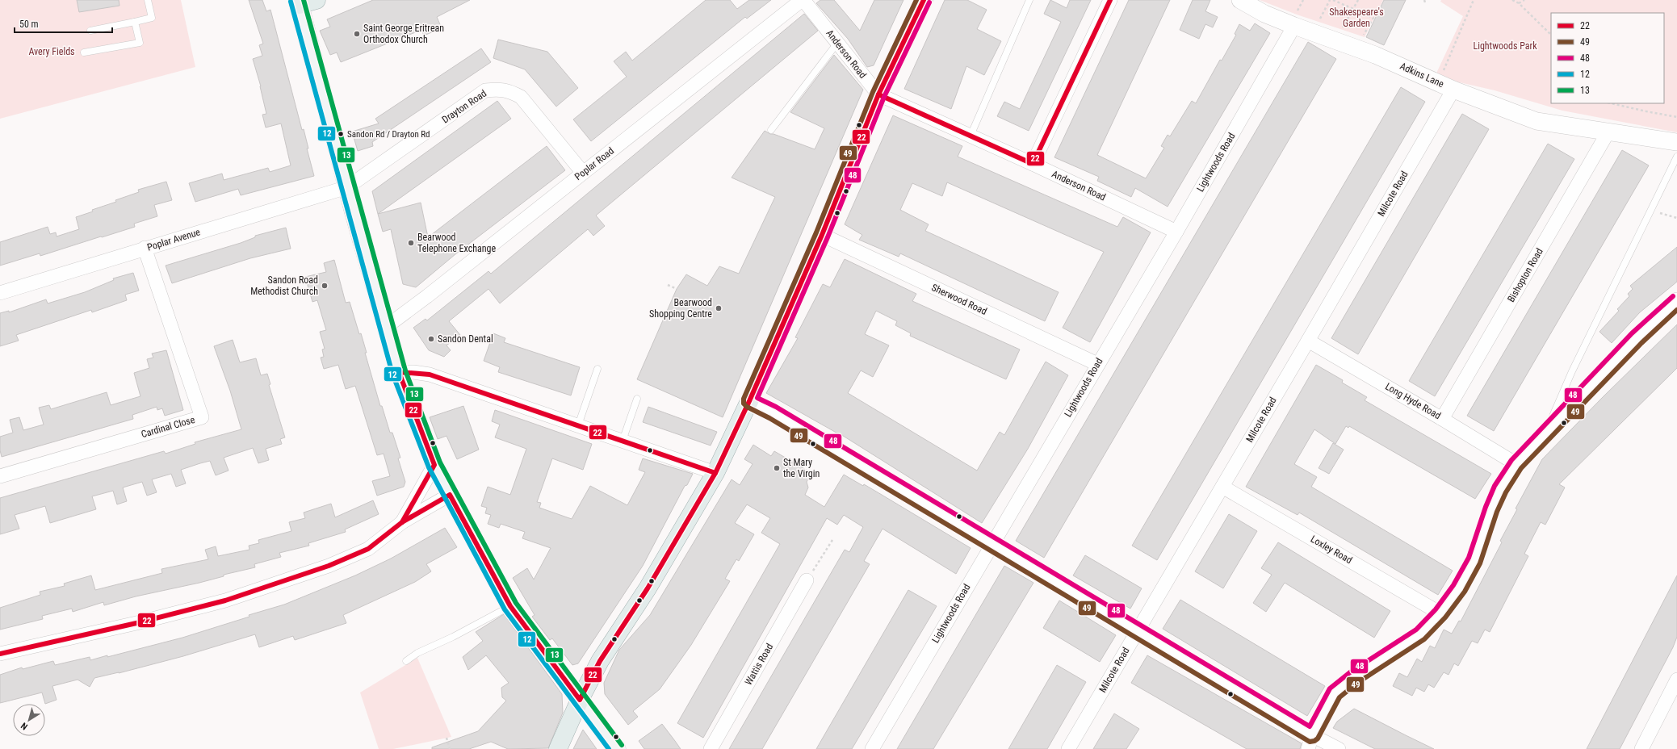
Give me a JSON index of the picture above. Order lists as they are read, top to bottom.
{
  "streets": {
    "street": [
      "Anderson Road",
      "Adkins Lane",
      "Drayton Road",
      "Lightwoods Road",
      "Poplar Road",
      "Milcote Road",
      "Poplar Avenue",
      "Bishopton Road",
      "Sherwood Road",
      "Long Hyde Road",
      "Cardinal Close",
      "Loxley Road",
      "Wattis Road"
    ]
  },
  "crossings": [
    ["Anderson Road", "Lightwoods Road"],
    ["Anderson Road", "Poplar Road"],
    ["Adkins Lane", "Lightwoods Road"],
    ["Adkins Lane", "Milcote Road"],
    ["Adkins Lane", "Bishopton Road"],
    ["Drayton Road", "Poplar Road"],
    ["Drayton Road", "Poplar Avenue"],
    ["Lightwoods Road", "Sherwood Road"],
    ["Milcote Road", "Long Hyde Road"],
    ["Milcote Road", "Loxley Road"],
    ["Poplar Avenue", "Cardinal Close"],
    ["Bishopton Road", "Long Hyde Road"]
  ],
  "parks": ["Shakespeare's Garden", "Lightwoods Park", "Avery Fields"],
  "places": [
    "Saint George Eritrean Orthodox Church",
    "Sandon Rd / Drayton Rd",
    "Bearwood Telephone Exchange",
    "Sandon Road Methodist Church",
    "Bearwood Shopping Centre",
    "Sandon Dental",
    "St Mary the Virgin"
  ],
  "lines": [
    "transit line 22",
    "transit line 49",
    "transit line 13",
    "transit line 12",
    "transit line 48"
  ],
  "legend": [
    "22",
    "49",
    "48",
    "12",
    "13"
  ],
  "scale_bar": "50 m",
  "north": "bottom left"
}
